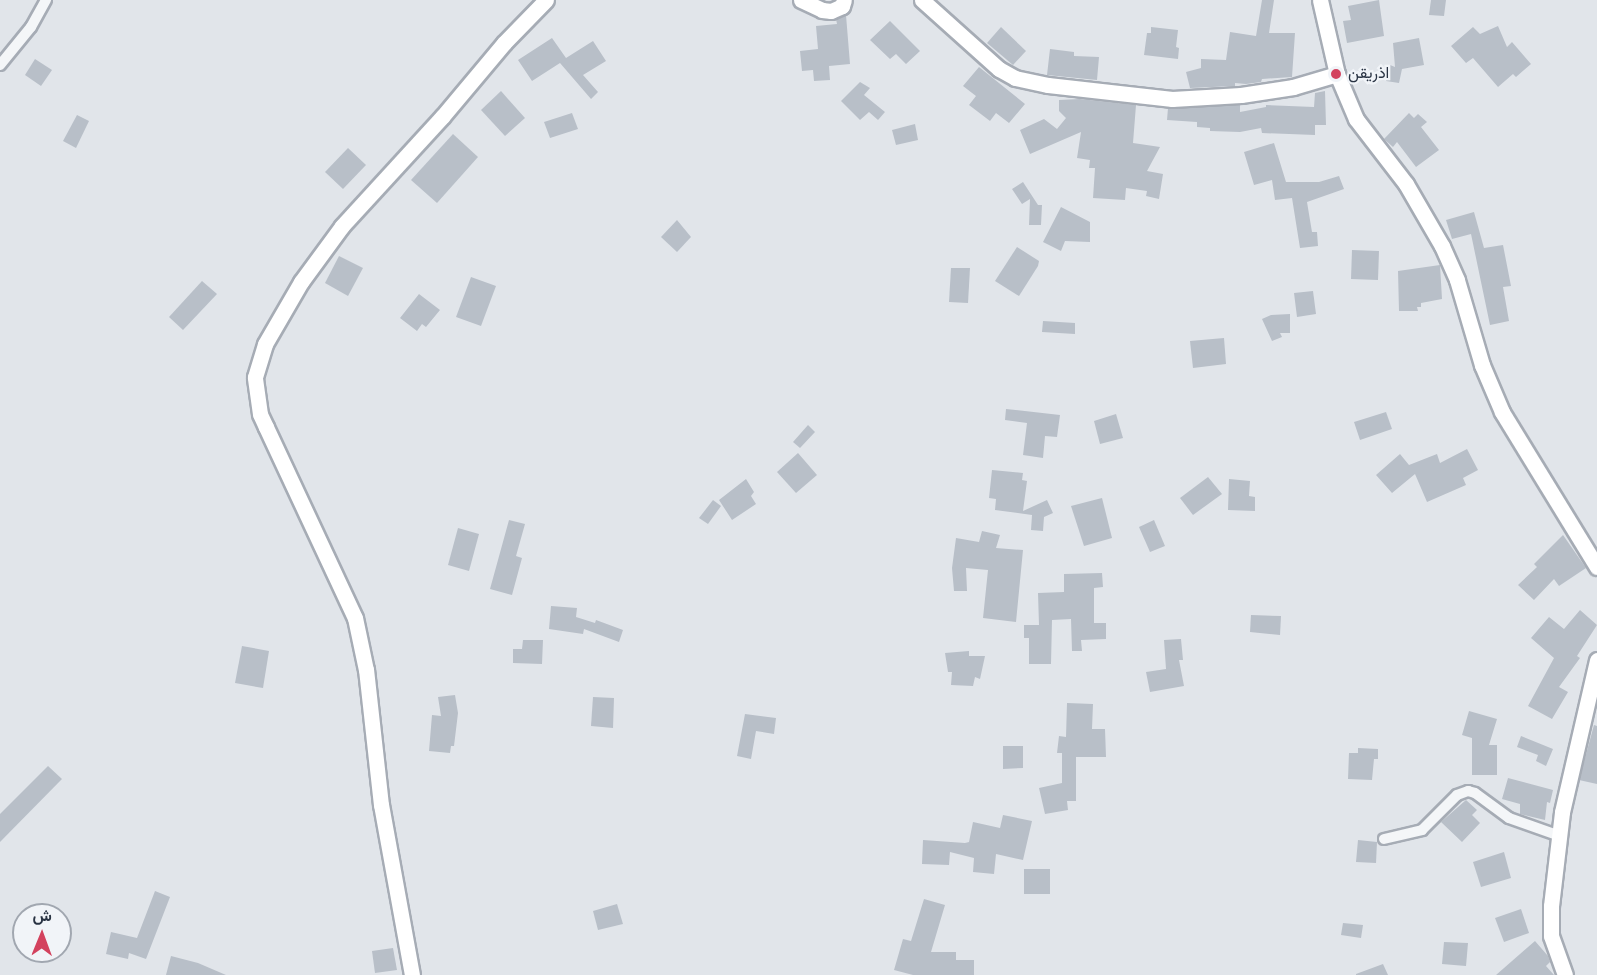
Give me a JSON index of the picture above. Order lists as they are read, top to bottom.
{
  "places": ["اذريقن"],
  "north": "top"
}
